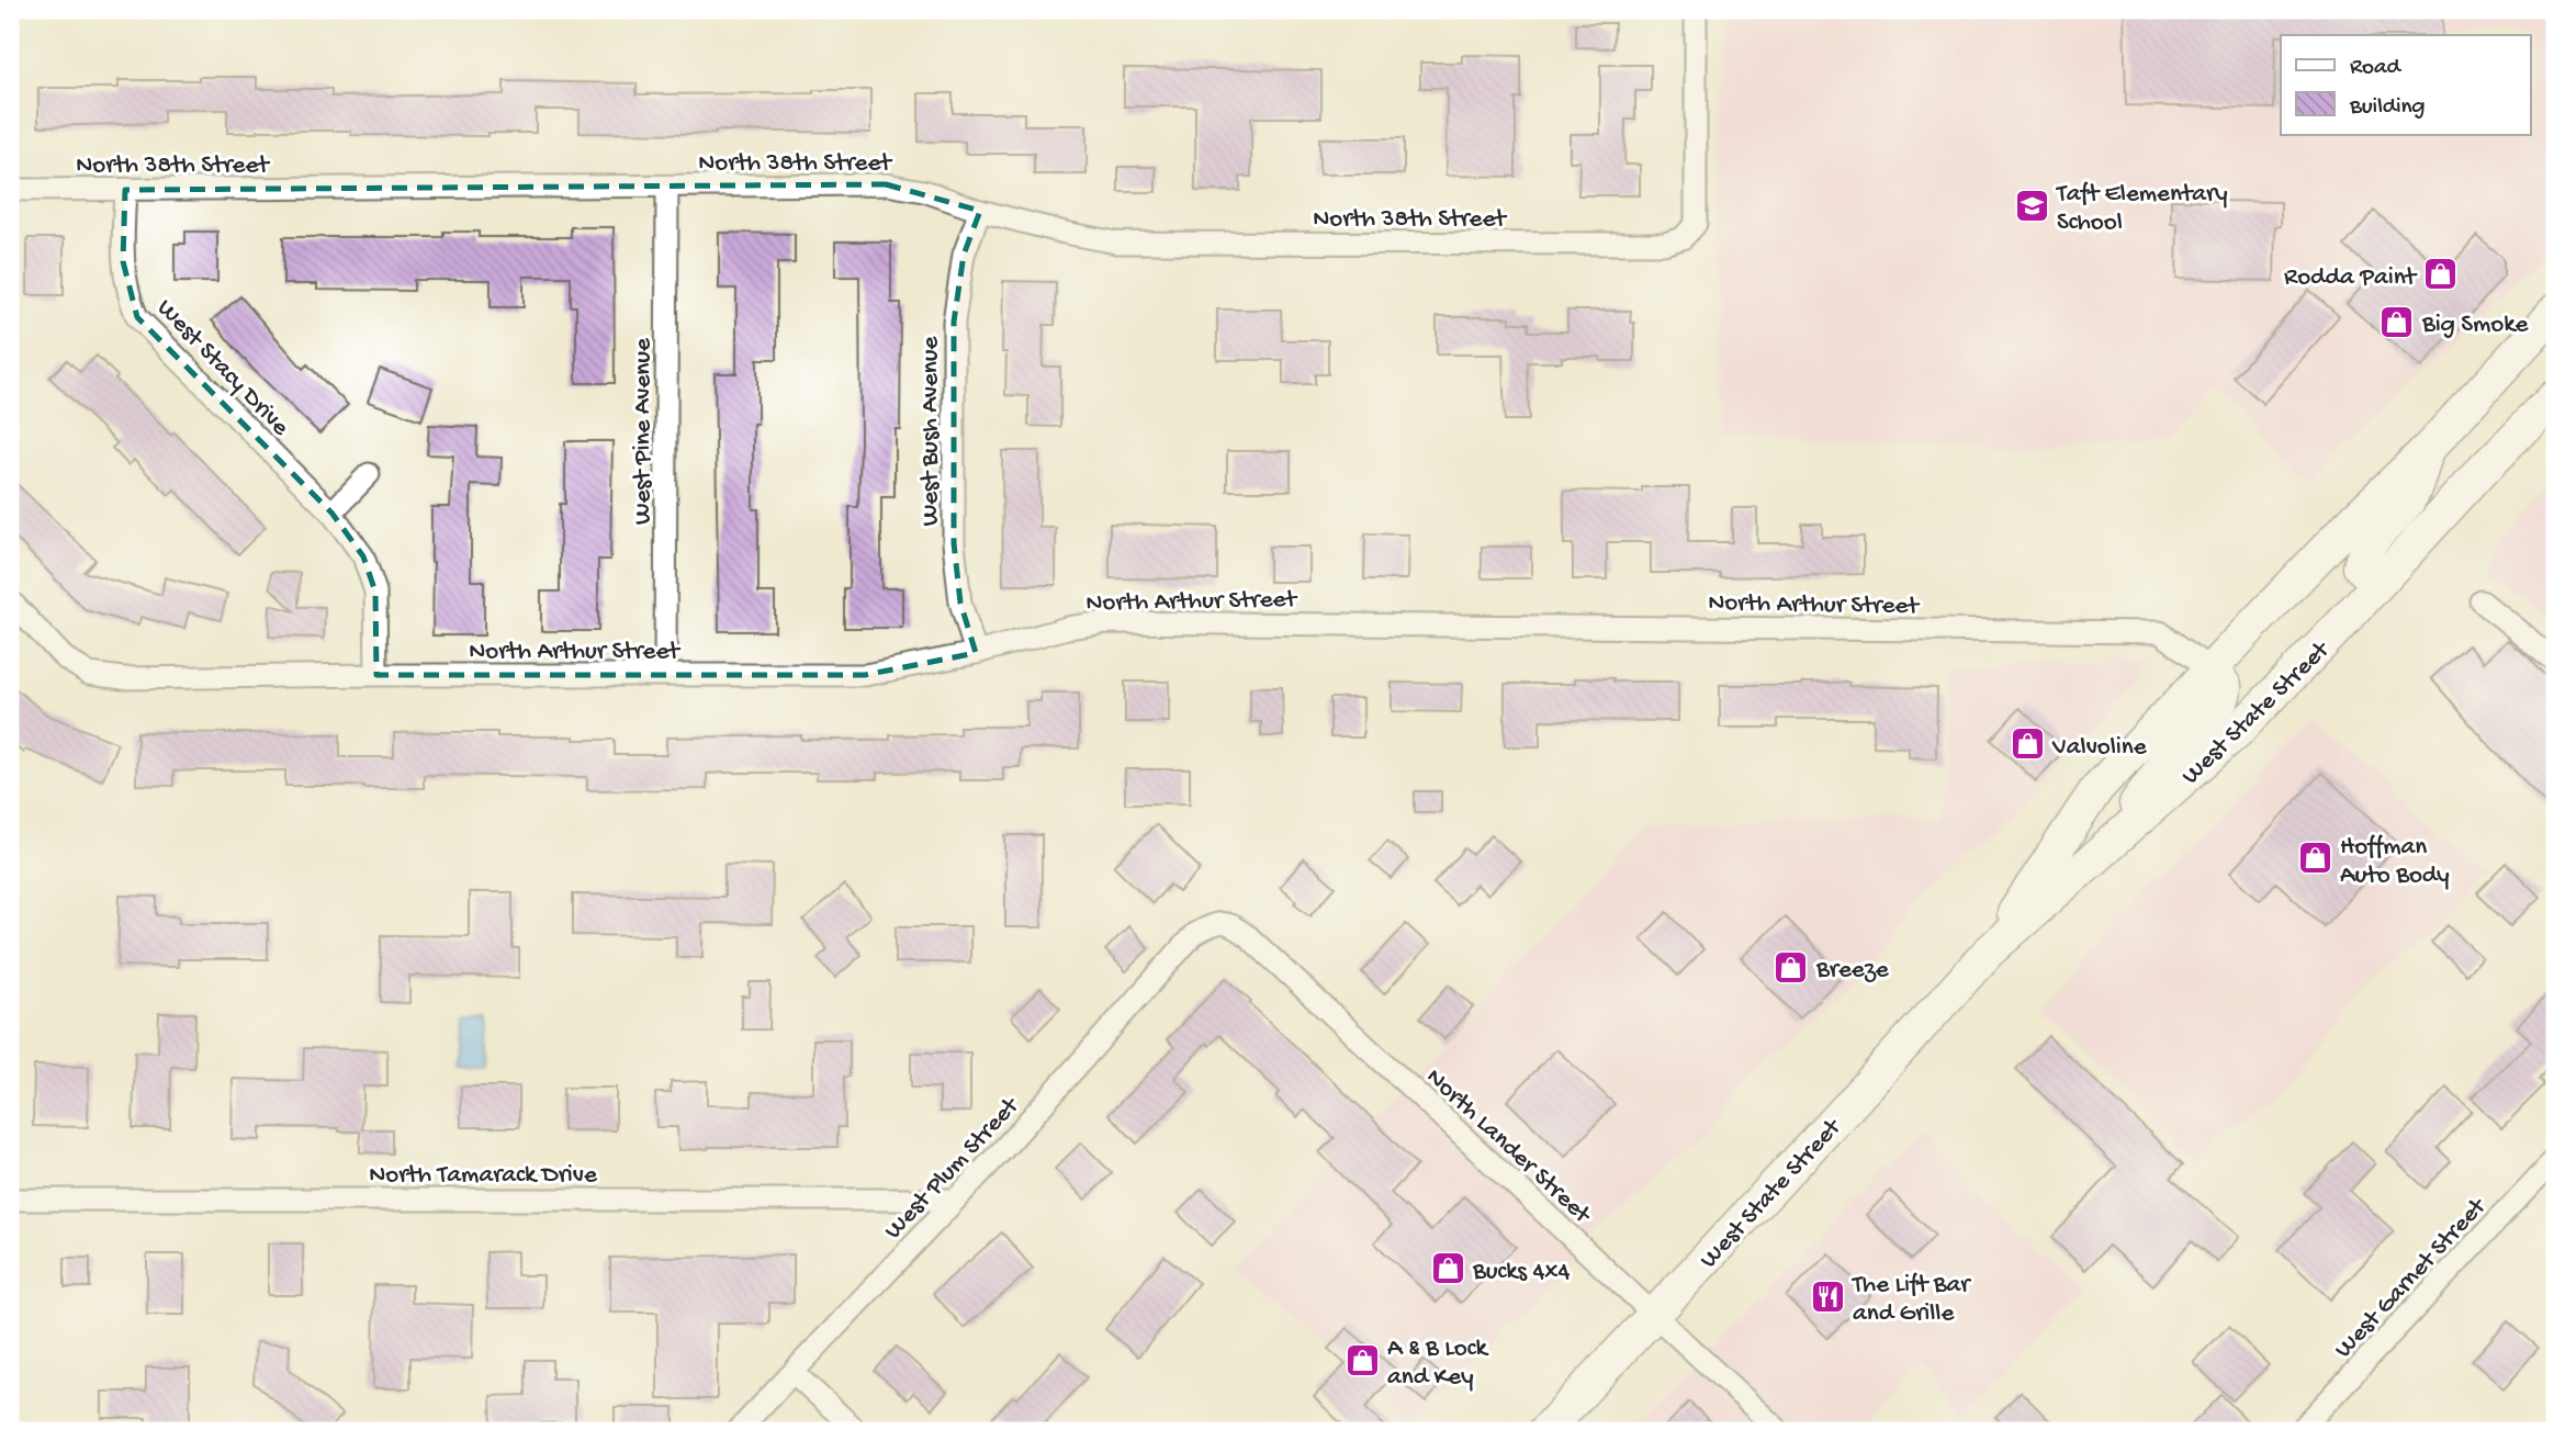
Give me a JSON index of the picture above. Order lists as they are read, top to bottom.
{
  "streets": {
    "main road": ["West State Street"],
    "street": [
      "North 38th Street",
      "West Stacy Drive",
      "West Pine Avenue",
      "West Bush Avenue",
      "North Arthur Street",
      "North Lander Street",
      "West Plum Street",
      "North Tamarack Drive",
      "West Garnet Street"
    ]
  },
  "crossings": [
    ["North 38th Street", "West Stacy Drive"],
    ["North 38th Street", "West Pine Avenue"],
    ["North 38th Street", "West Bush Avenue"],
    ["West Stacy Drive", "North Arthur Street"],
    ["West Pine Avenue", "North Arthur Street"],
    ["West Bush Avenue", "North Arthur Street"],
    ["North Arthur Street", "West State Street"],
    ["West State Street", "North Lander Street"],
    ["North Lander Street", "West Plum Street"],
    ["West Plum Street", "North Tamarack Drive"]
  ],
  "places": {
    "school or university": ["Taft Elementary School"],
    "shop": [
      "Rodda Paint",
      "Big Smoke",
      "Valvoline",
      "Hoffman Auto Body",
      "Breeze",
      "Bucks 4x4",
      "A & B Lock and Key"
    ],
    "restaurant": ["The Lift Bar and Grille"]
  },
  "legend": ["Road", "Building"]
}
